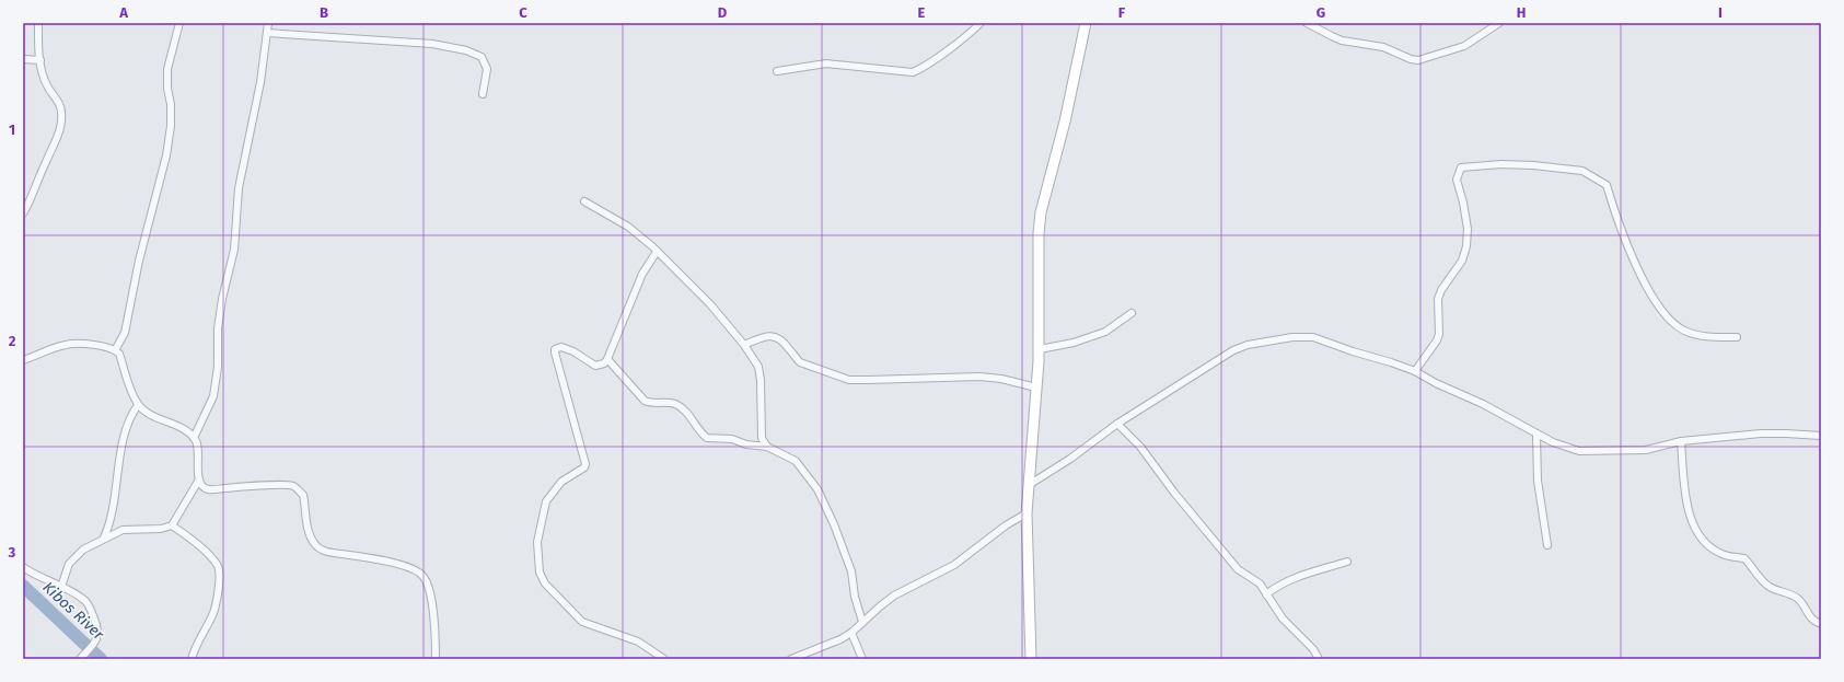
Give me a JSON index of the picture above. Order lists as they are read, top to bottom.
{
  "water": ["Kibos River"],
  "grid": {
    "columns": [
      "A",
      "B",
      "C",
      "D",
      "E",
      "F",
      "G",
      "H",
      "I"
    ],
    "rows": ["1", "2", "3"]
  }
}
